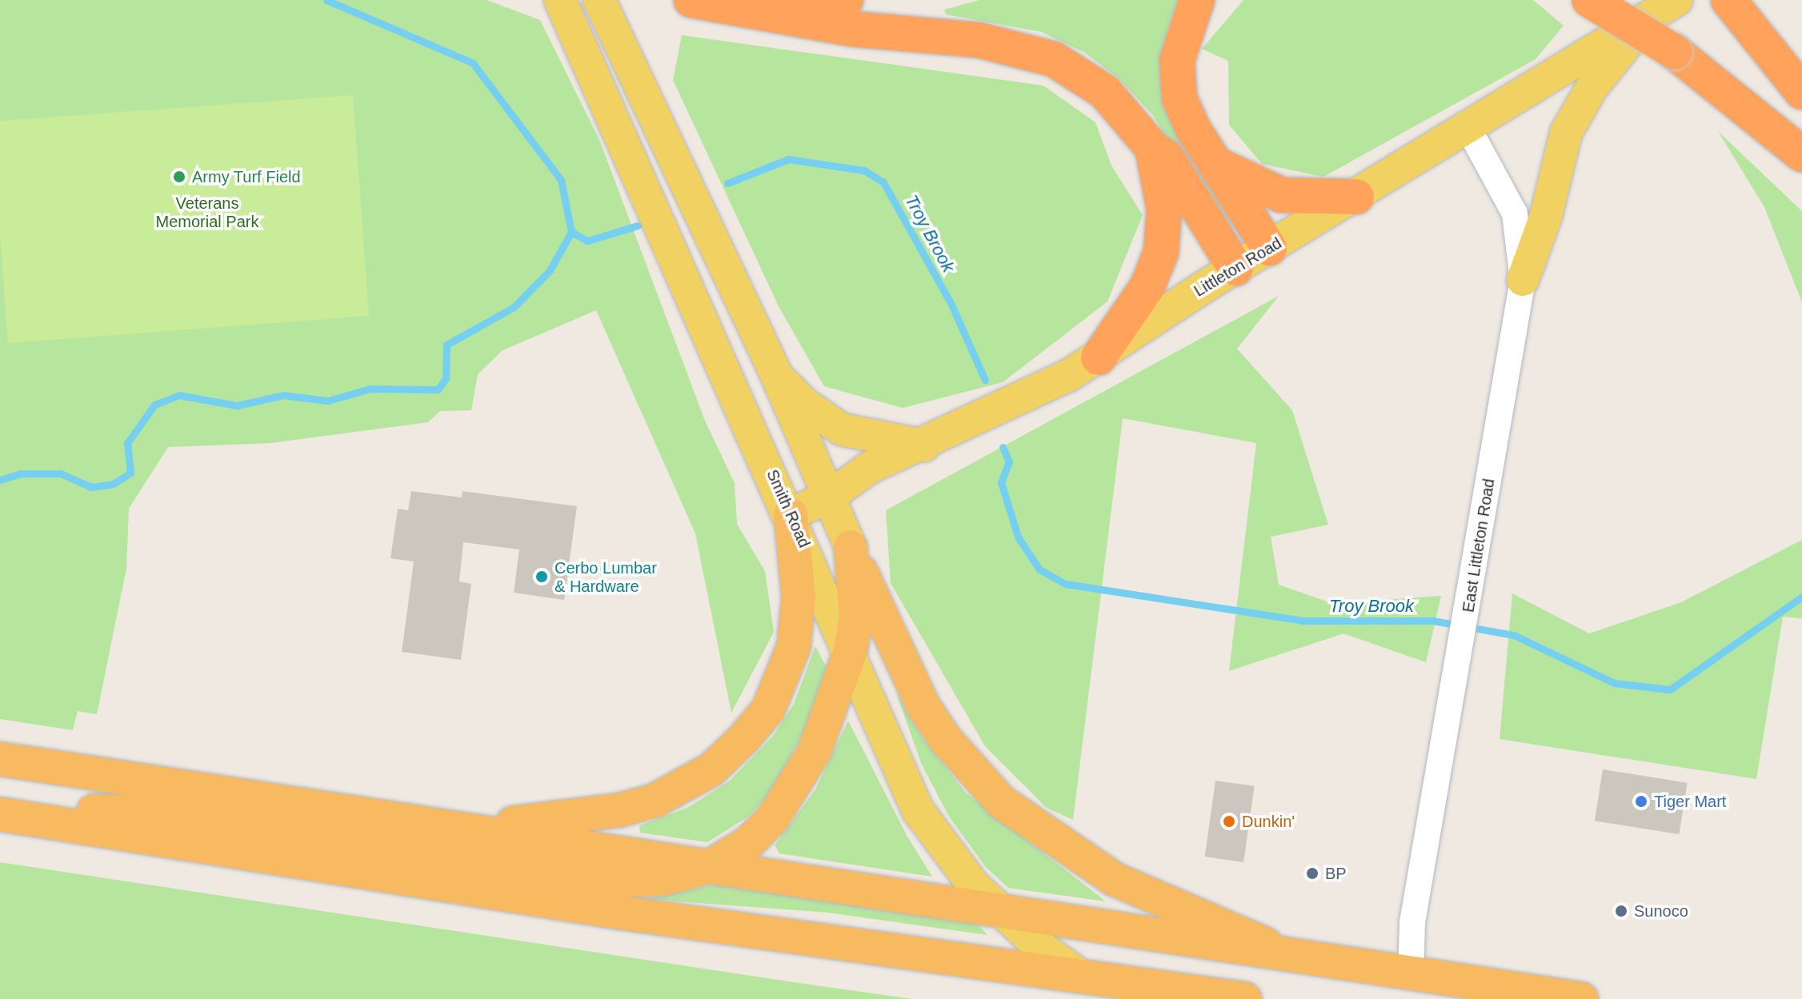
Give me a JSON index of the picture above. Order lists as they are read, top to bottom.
{
  "streets": {
    "main road": ["Littleton Road", "Smith Road"],
    "street": ["East Littleton Road"]
  },
  "crossings": [
    ["Littleton Road", "Smith Road"],
    ["Littleton Road", "East Littleton Road"]
  ],
  "water": ["Troy Brook"],
  "parks": ["Veterans Memorial Park"],
  "places": [
    "Army Turf Field",
    "Cerbo Lumbar & Hardware",
    "Tiger Mart",
    "Dunkin'",
    "BP",
    "Sunoco"
  ]
}
